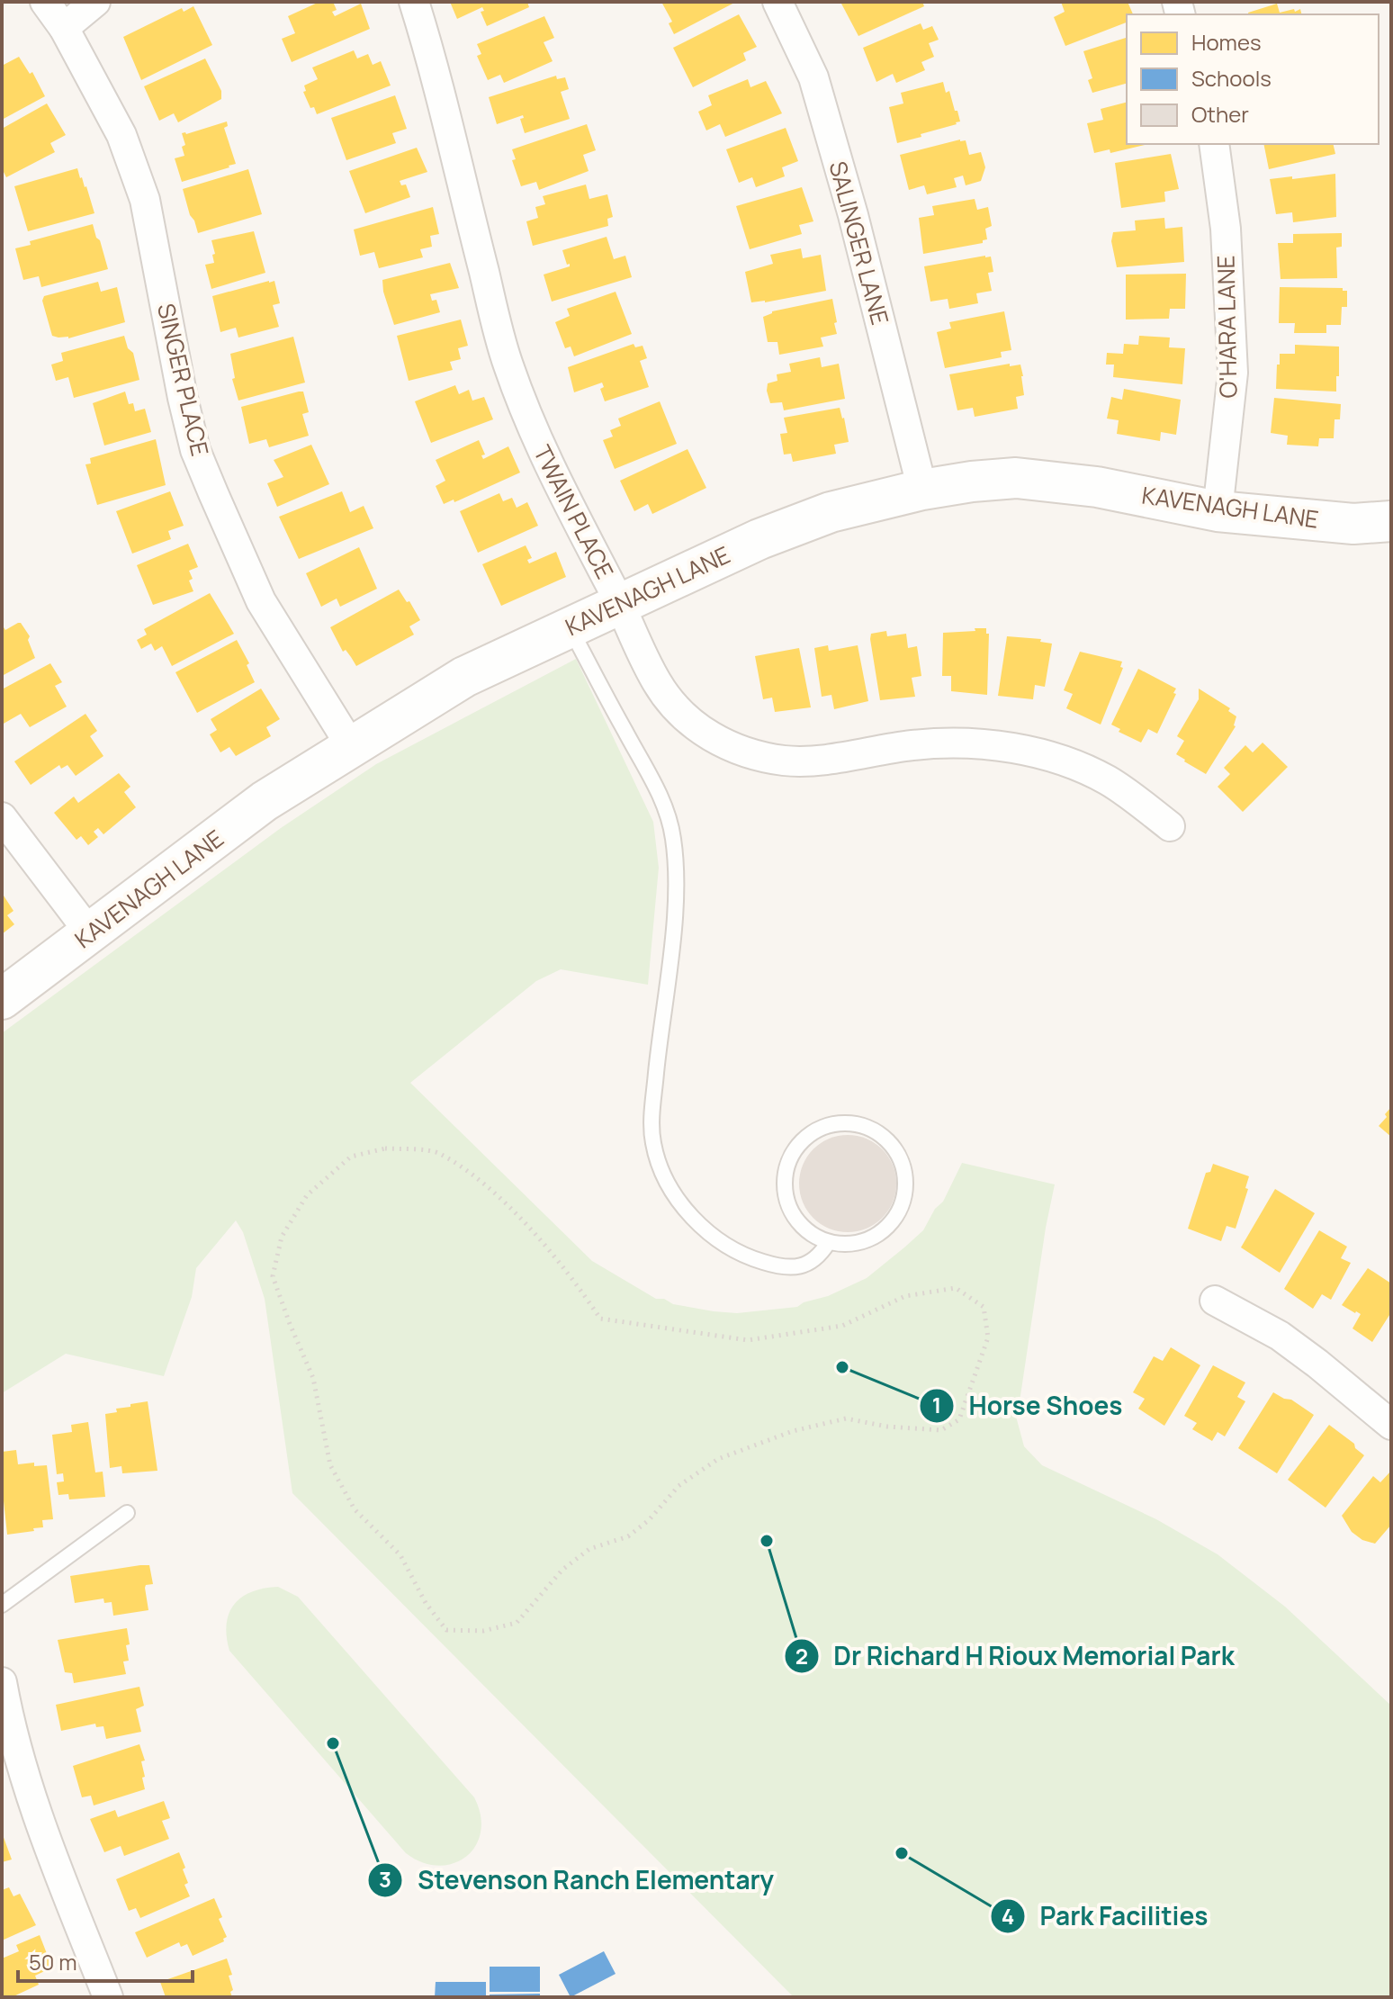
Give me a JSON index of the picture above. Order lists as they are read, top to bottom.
{
  "streets": {
    "main road": ["KAVENAGH LANE"],
    "street": [
      "SALINGER LANE",
      "O'HARA LANE",
      "SINGER PLACE",
      "TWAIN PLACE"
    ]
  },
  "crossings": [
    ["SALINGER LANE", "KAVENAGH LANE"],
    ["O'HARA LANE", "KAVENAGH LANE"],
    ["SINGER PLACE", "KAVENAGH LANE"],
    ["KAVENAGH LANE", "TWAIN PLACE"]
  ],
  "places": [
    "Horse Shoes",
    "Dr Richard H Rioux Memorial Park",
    "Stevenson Ranch Elementary",
    "Park Facilities"
  ],
  "legend": ["Homes", "Schools", "Other"],
  "scale_bar": "50 m"
}
